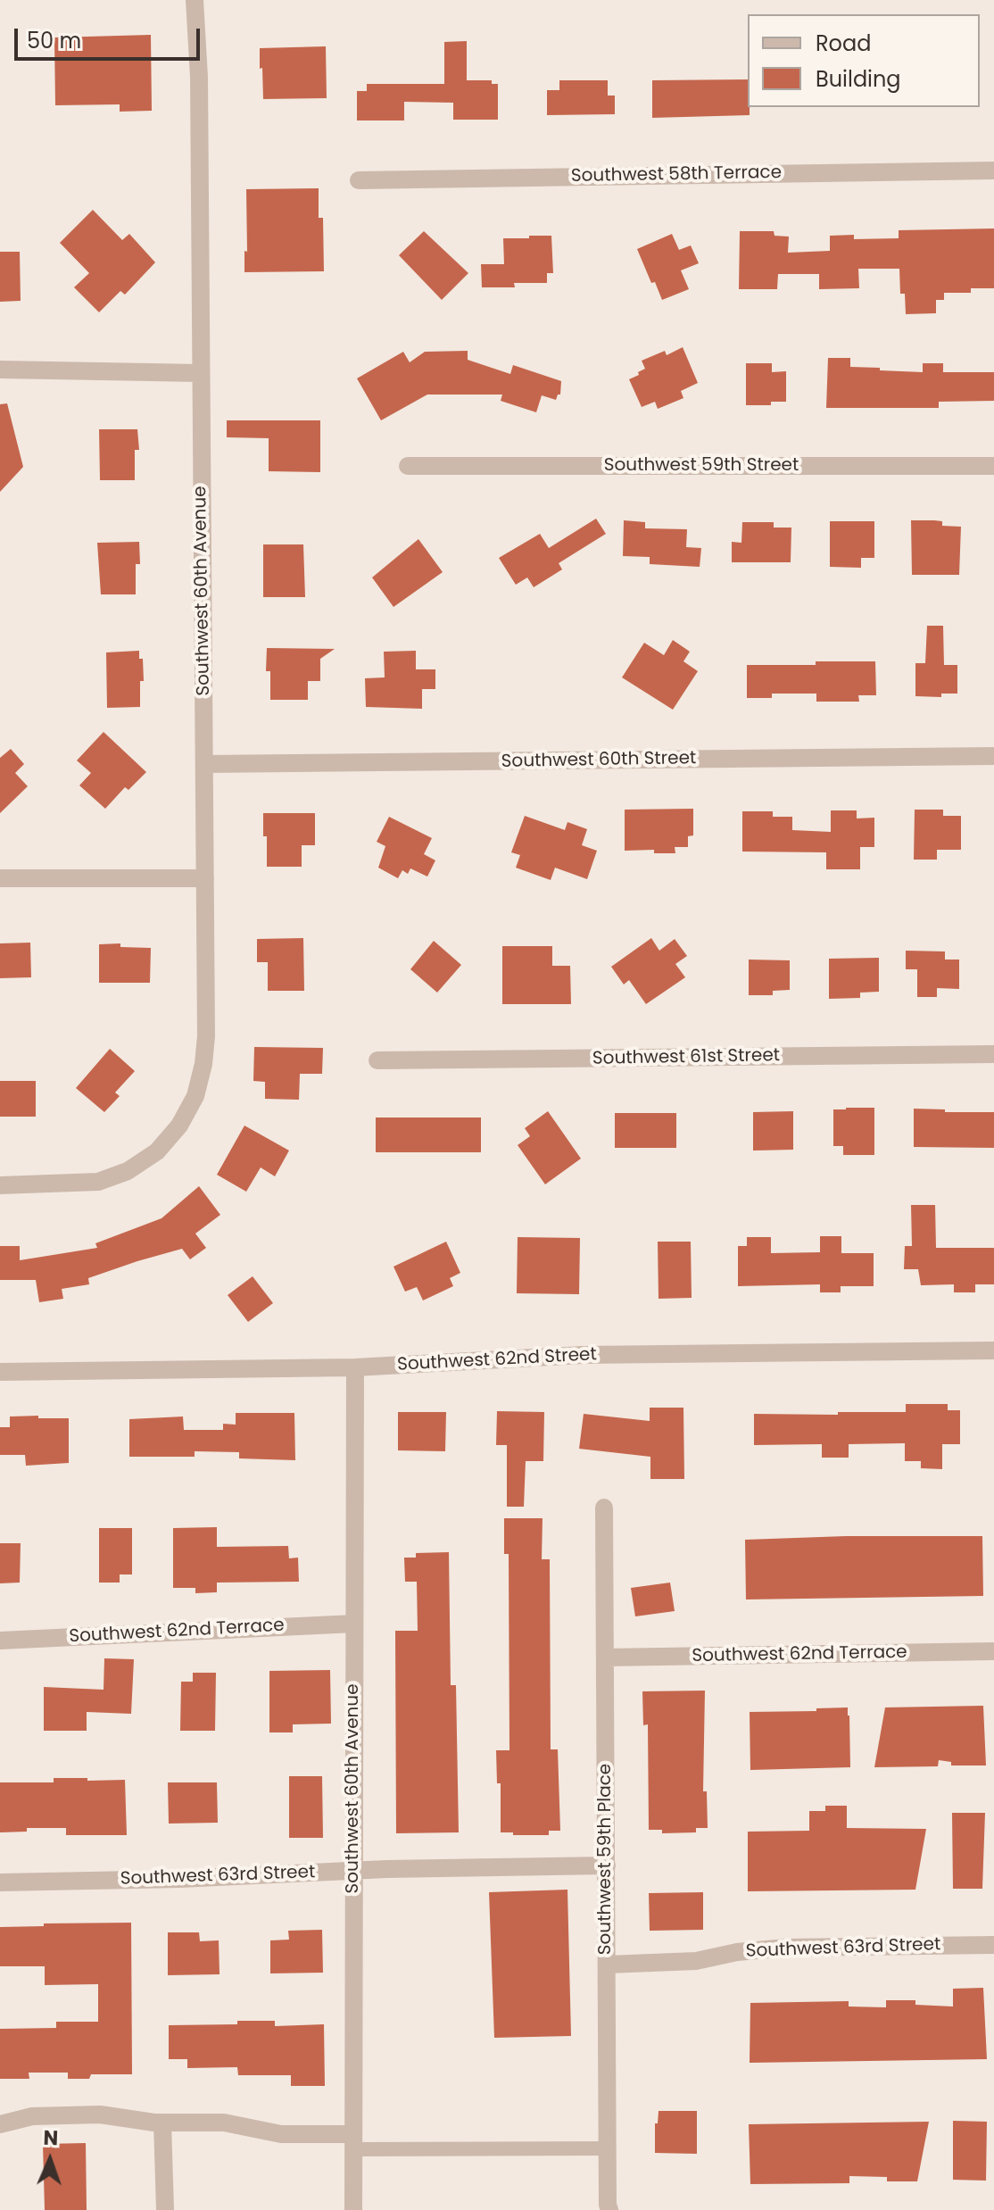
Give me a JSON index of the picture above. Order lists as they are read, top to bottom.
{
  "streets": {
    "street": [
      "Southwest 58th Terrace",
      "Southwest 59th Street",
      "Southwest 60th Avenue",
      "Southwest 60th Street",
      "Southwest 61st Street",
      "Southwest 62nd Street",
      "Southwest 62nd Terrace",
      "Southwest 59th Place",
      "Southwest 63rd Street"
    ]
  },
  "crossings": [
    ["Southwest 60th Avenue", "Southwest 60th Street"],
    ["Southwest 60th Avenue", "Southwest 62nd Street"],
    ["Southwest 60th Avenue", "Southwest 62nd Terrace"],
    ["Southwest 60th Avenue", "Southwest 63rd Street"],
    ["Southwest 62nd Terrace", "Southwest 59th Place"],
    ["Southwest 59th Place", "Southwest 63rd Street"]
  ],
  "legend": ["Road", "Building"],
  "scale_bar": "50 m",
  "north": "top"
}
